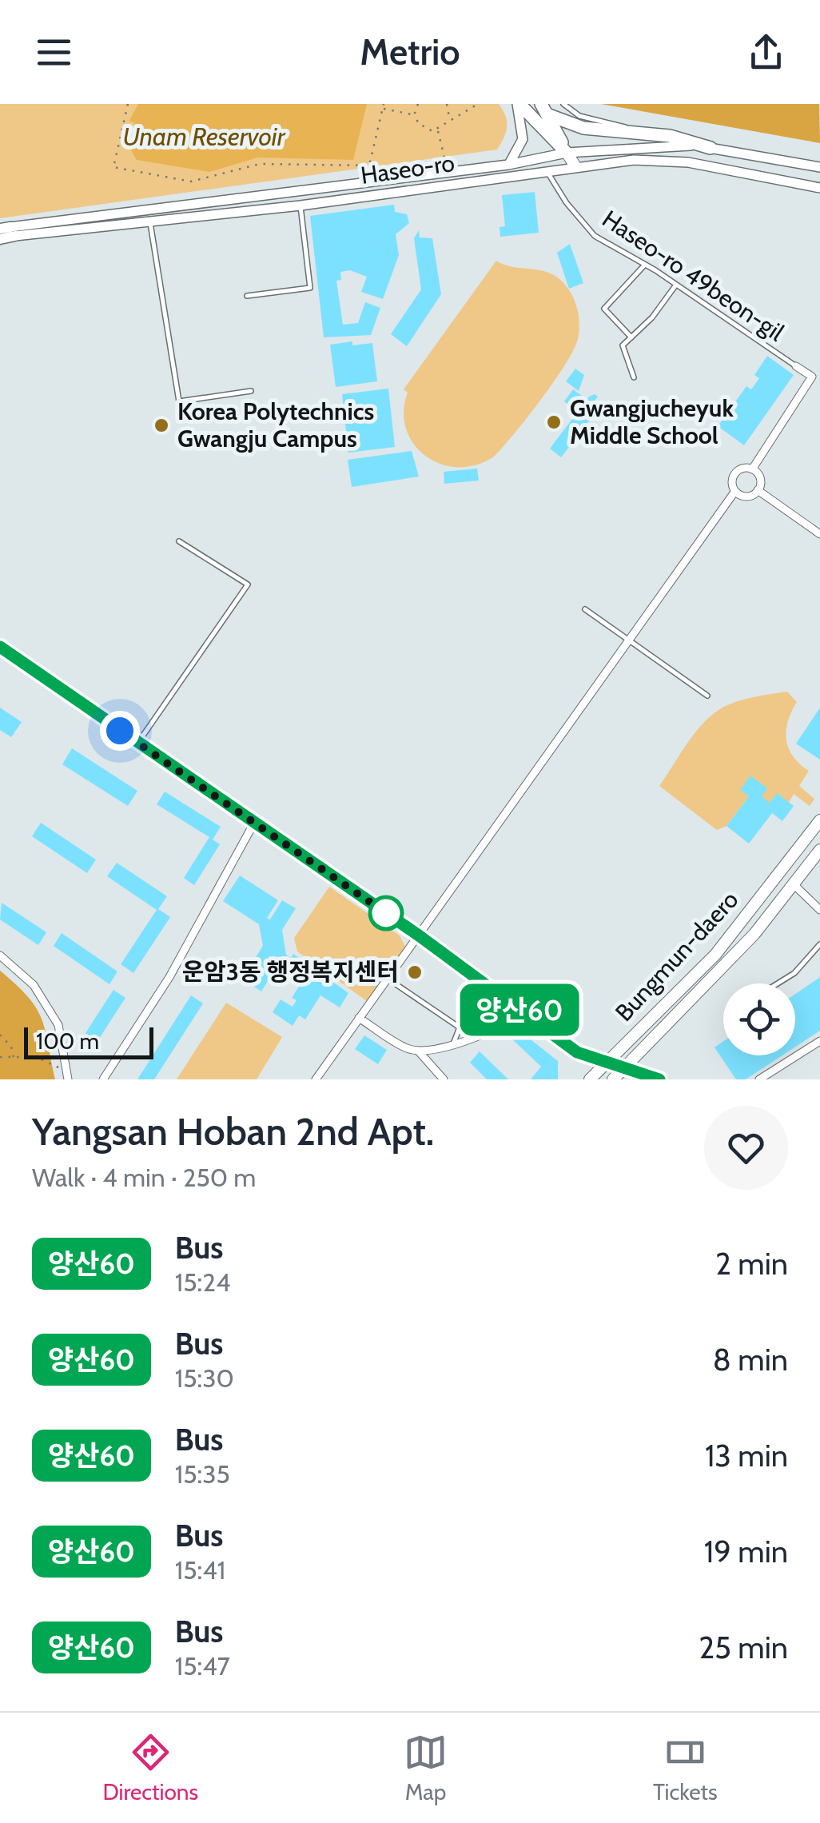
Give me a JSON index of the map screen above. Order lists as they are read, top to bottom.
{
  "streets": {
    "main road": ["Haseo-ro", "Bungmun-daero"],
    "lane": ["Haseo-ro 49beon-gil"]
  },
  "crossings": [
    ["Haseo-ro", "Haseo-ro 49beon-gil"]
  ],
  "water": ["Unam Reservoir"],
  "places": ["Gwangjucheyuk Middle School", "Korea Polytechnics Gwangju Campus", "운암3동 행정복지센터"],
  "lines": ["bus line 양산60"],
  "scale_bar": "100 m",
  "page": {
    "header": "Metrio",
    "on_map": "양산60",
    "scale": "100 m",
    "heading": ["Yangsan Hoban 2nd Apt.", "Walk · 4 min · 250 m"],
    "list": [
      {
        "mark": "양산60",
        "name": "Bus",
        "note": "15:24",
        "value": "2 min"
      },
      {
        "mark": "양산60",
        "name": "Bus",
        "note": "15:30",
        "value": "8 min"
      },
      {
        "mark": "양산60",
        "name": "Bus",
        "note": "15:35",
        "value": "13 min"
      },
      {
        "mark": "양산60",
        "name": "Bus",
        "note": "15:41",
        "value": "19 min"
      },
      {
        "mark": "양산60",
        "name": "Bus",
        "note": "15:47",
        "value": "25 min"
      }
    ],
    "tabs": ["Directions", "Map", "Tickets"]
  }
}
